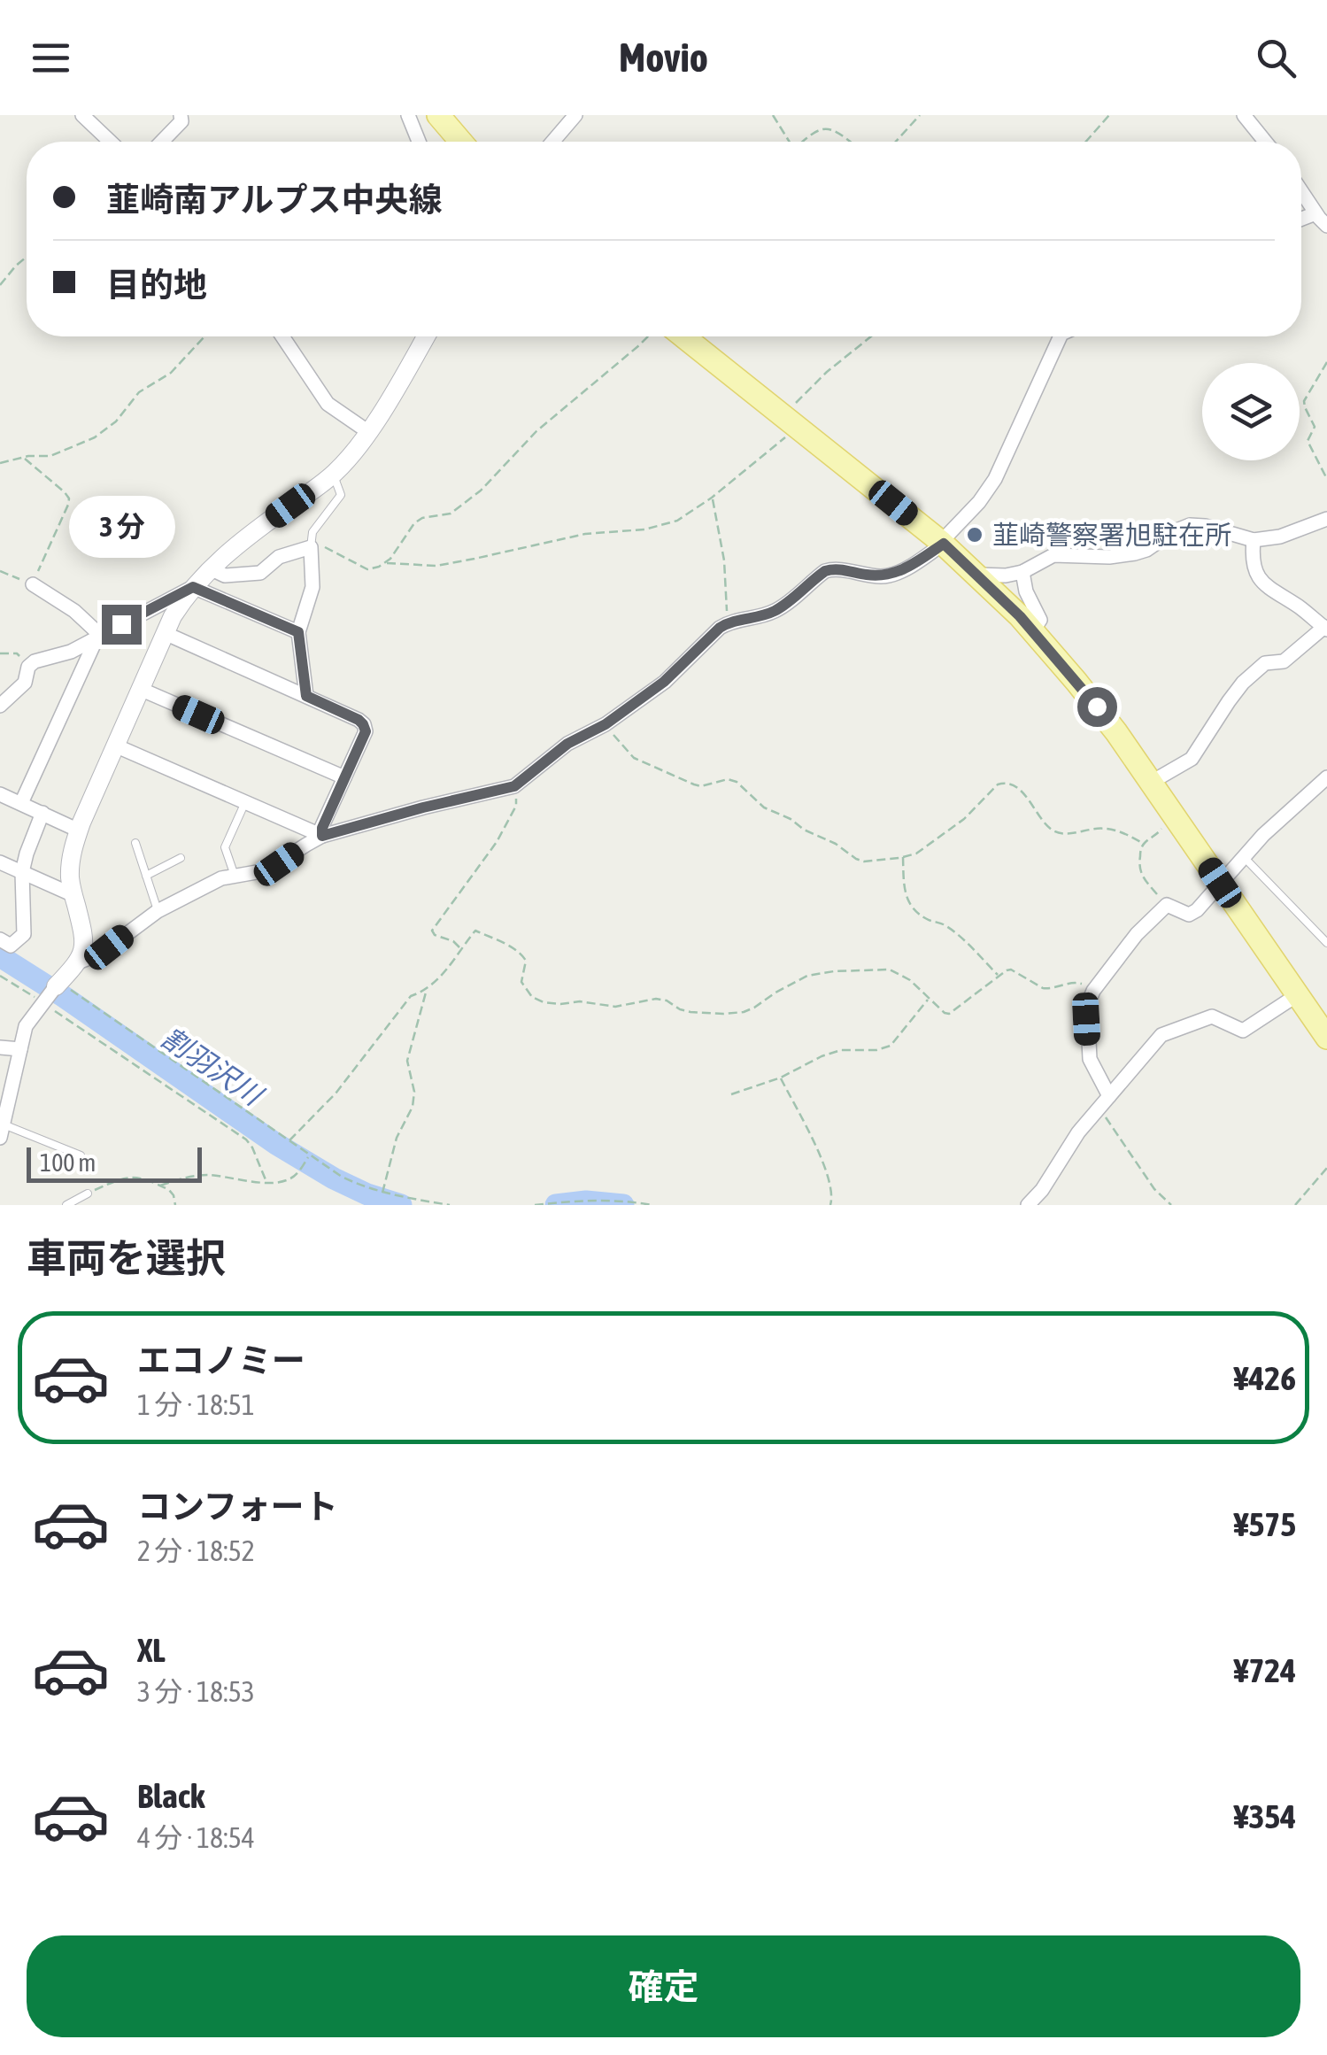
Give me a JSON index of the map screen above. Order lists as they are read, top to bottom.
{
  "water": ["割羽沢川"],
  "places": ["韮崎警察署旭駐在所"],
  "scale_bar": "100 m",
  "page": {
    "header": "Movio",
    "banner": ["韮崎南アルプス中央線", "目的地"],
    "bubble": "3 分",
    "scale": "100 m",
    "heading": "車両を選択",
    "list": [
      {
        "name": "エコノミー",
        "note": "1 分 · 18:51",
        "value": "¥426"
      },
      {
        "name": "コンフォート",
        "note": "2 分 · 18:52",
        "value": "¥575"
      },
      {
        "name": "XL",
        "note": "3 分 · 18:53",
        "value": "¥724"
      },
      {
        "name": "Black",
        "note": "4 分 · 18:54",
        "value": "¥354"
      }
    ],
    "buttons": "確定"
  }
}
